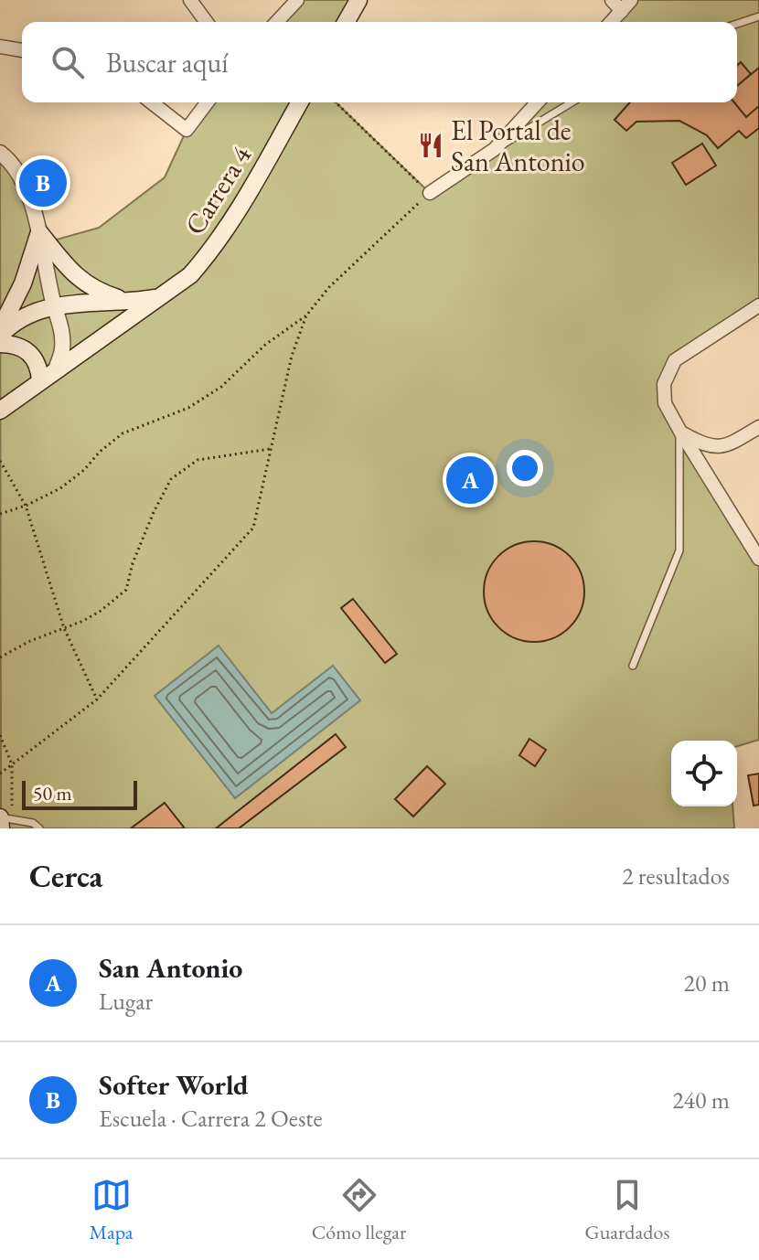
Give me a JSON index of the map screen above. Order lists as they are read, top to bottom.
{
  "streets": {
    "main road": ["Carrera 4"]
  },
  "places": {
    "restaurant": ["El Portal de San Antonio"]
  },
  "scale_bar": "50 m",
  "page": {
    "search": "Buscar aquí",
    "pins": ["B", "A"],
    "scale": "50 m",
    "heading": ["Cerca", "2 resultados"],
    "list": [
      {
        "mark": "A",
        "name": "San Antonio",
        "note": "Lugar",
        "value": "20 m"
      },
      {
        "mark": "B",
        "name": "Softer World",
        "note": "Escuela · Carrera 2 Oeste",
        "value": "240 m"
      }
    ],
    "nav": ["Mapa", "Cómo llegar", "Guardados"]
  }
}
